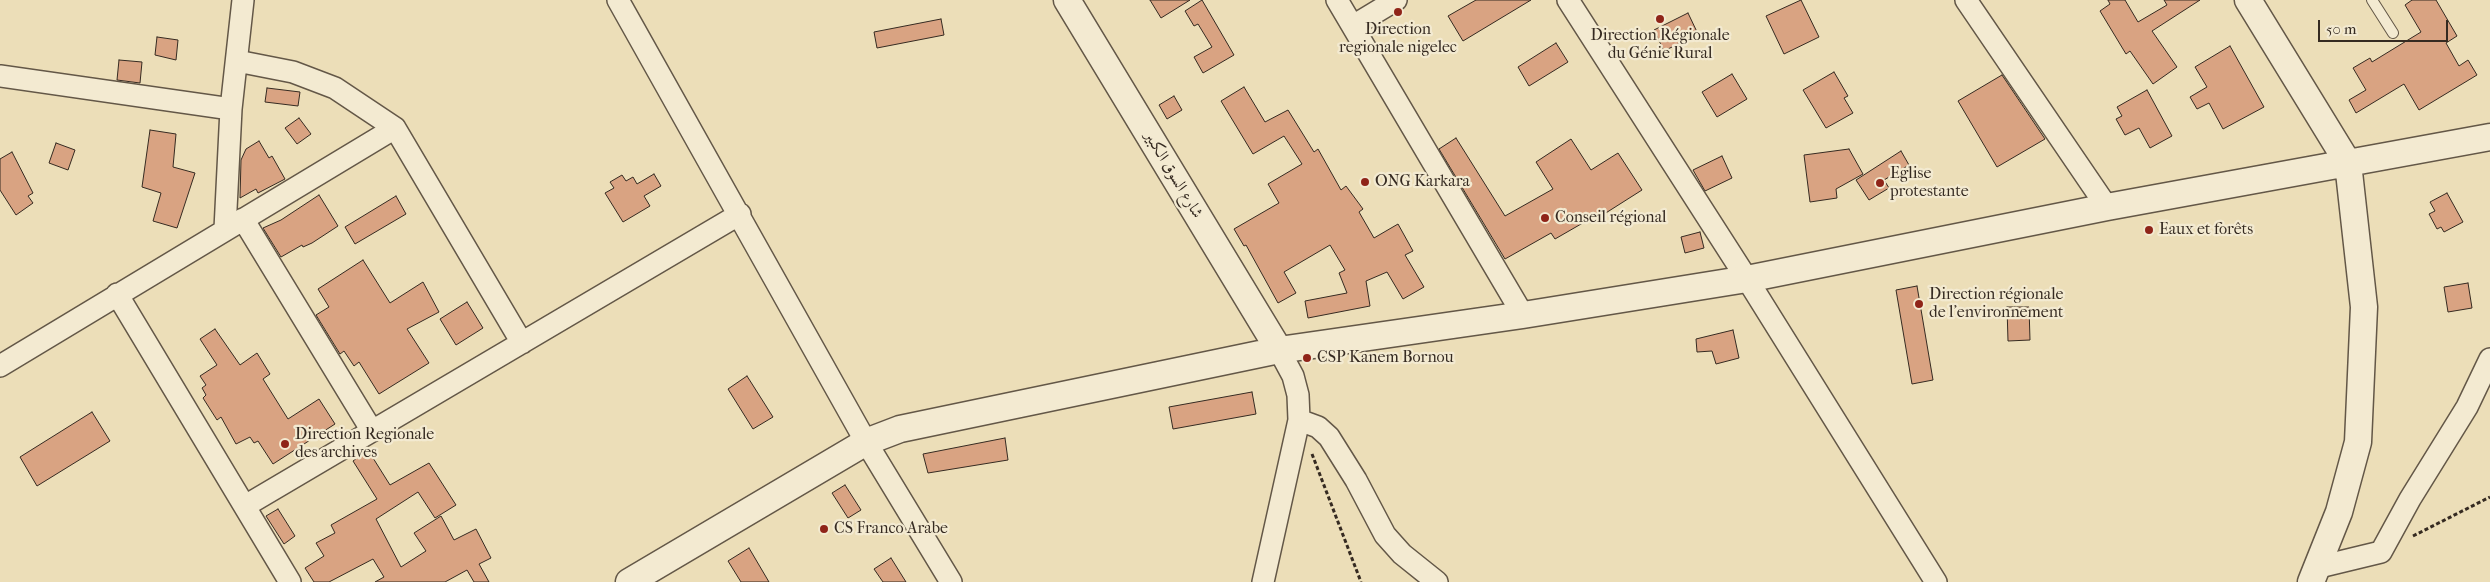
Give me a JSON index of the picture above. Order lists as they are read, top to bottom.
{
  "streets": {
    "street": ["شارع السوق الكبير"]
  },
  "places": [
    "Direction regionale nigelec",
    "Direction Régionale du Génie Rural",
    "ONG Karkara",
    "Eglise protestante",
    "Conseil régional",
    "Eaux et forêts",
    "Direction régionale de l'environnement",
    "CSP Kanem Bornou",
    "Direction Regionale des archives",
    "CS Franco Arabe"
  ],
  "scale_bar": "50 m"
}
